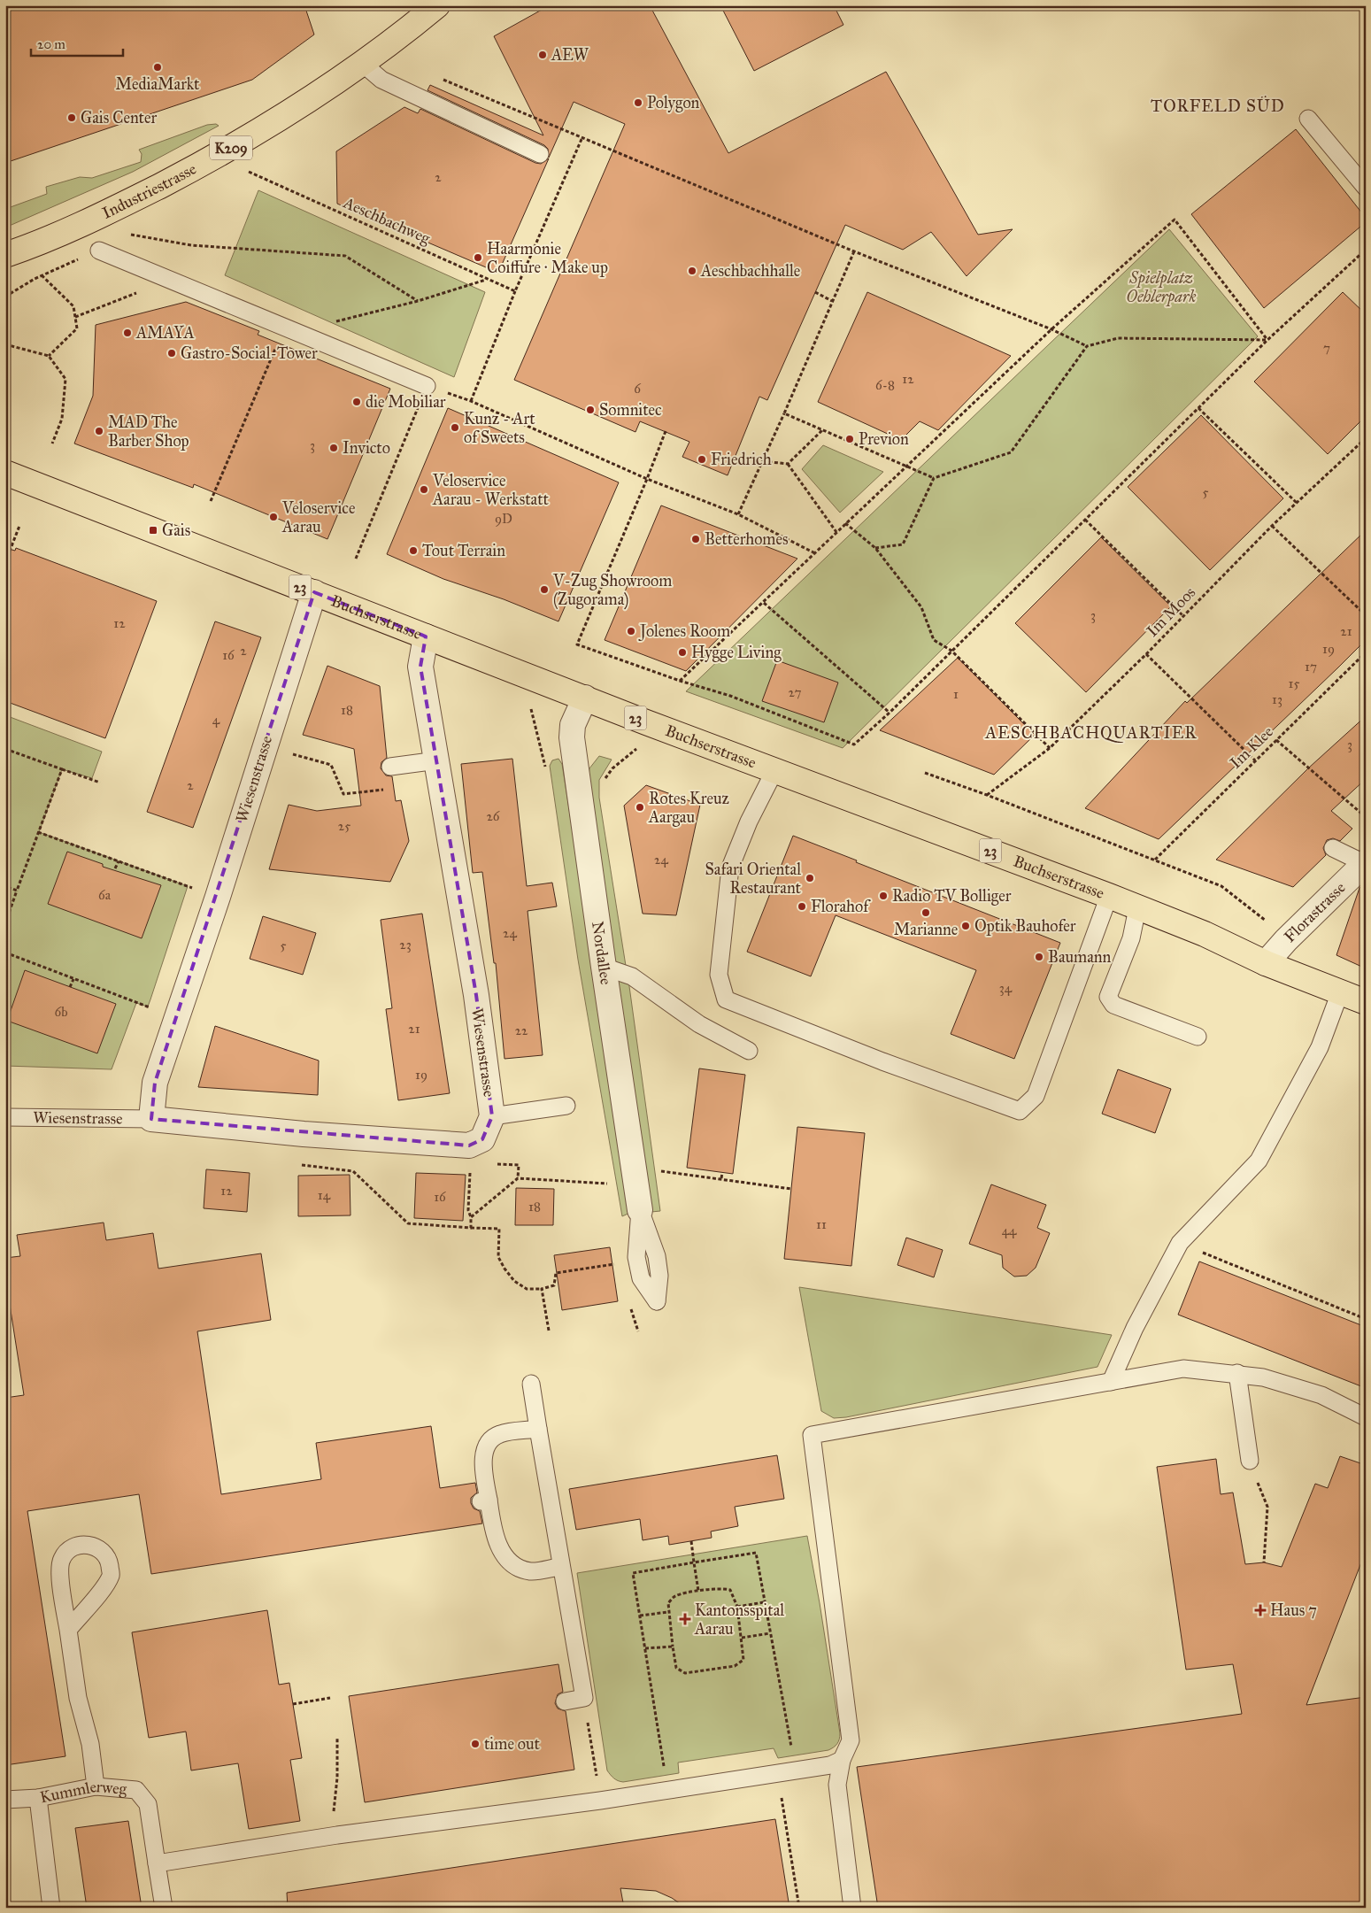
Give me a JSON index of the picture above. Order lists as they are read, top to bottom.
{
  "streets": {
    "main road": [
      "K209",
      "Industriestrasse",
      "23",
      "Buchserstrasse"
    ],
    "street": ["Wiesenstrasse", "Florastrasse", "Nordallee"],
    "lane": ["Kummlerweg"],
    "path": ["Aeschbachweg", "Im Moos", "Im Klee"]
  },
  "crossings": [
    ["Buchserstrasse", "Wiesenstrasse"],
    ["Buchserstrasse", "Florastrasse"],
    ["Buchserstrasse", "Nordallee"]
  ],
  "districts": ["TORFELD SÜD", "AESCHBACHQUARTIER"],
  "parks": ["Spielplatz Oehlerpark"],
  "places": {
    "other": [
      "AEW",
      "MediaMarkt",
      "Polygon",
      "Gais Center",
      "Haarmonie Coiffure · Make up",
      "Aeschbachhalle",
      "AMAYA",
      "Gastro-Social-Tower",
      "die Mobiliar",
      "Somnitec",
      "Kunz - Art of Sweets",
      "MAD The Barber Shop",
      "Previon",
      "Invicto",
      "Friedrich",
      "Veloservice Aarau - Werkstatt",
      "Veloservice Aarau",
      "Betterhomes",
      "Tout Terrain",
      "V-Zug Showroom (Zugorama)",
      "Jolenes Room",
      "Hygge Living",
      "Rotes Kreuz Aargau",
      "Safari Oriental Restaurant",
      "Radio TV Bolliger",
      "Florahof",
      "Marianne",
      "Optik Bauhofer",
      "Baumann",
      "time out"
    ],
    "transit": ["Gais"],
    "health": ["Haus 7", "Kantonsspital Aarau"]
  },
  "house_numbers": [
    "2",
    "7",
    "12",
    "6-8",
    "6",
    "3",
    "5",
    "9D",
    "3",
    "12",
    "21",
    "19",
    "2",
    "16",
    "17",
    "15",
    "27",
    "1",
    "13",
    "18",
    "4",
    "3",
    "2",
    "26",
    "25",
    "24",
    "6a",
    "24",
    "23",
    "5",
    "34",
    "6b",
    "21",
    "22",
    "19",
    "12",
    "14",
    "16",
    "18",
    "11",
    "44"
  ],
  "scale_bar": "20 m"
}
